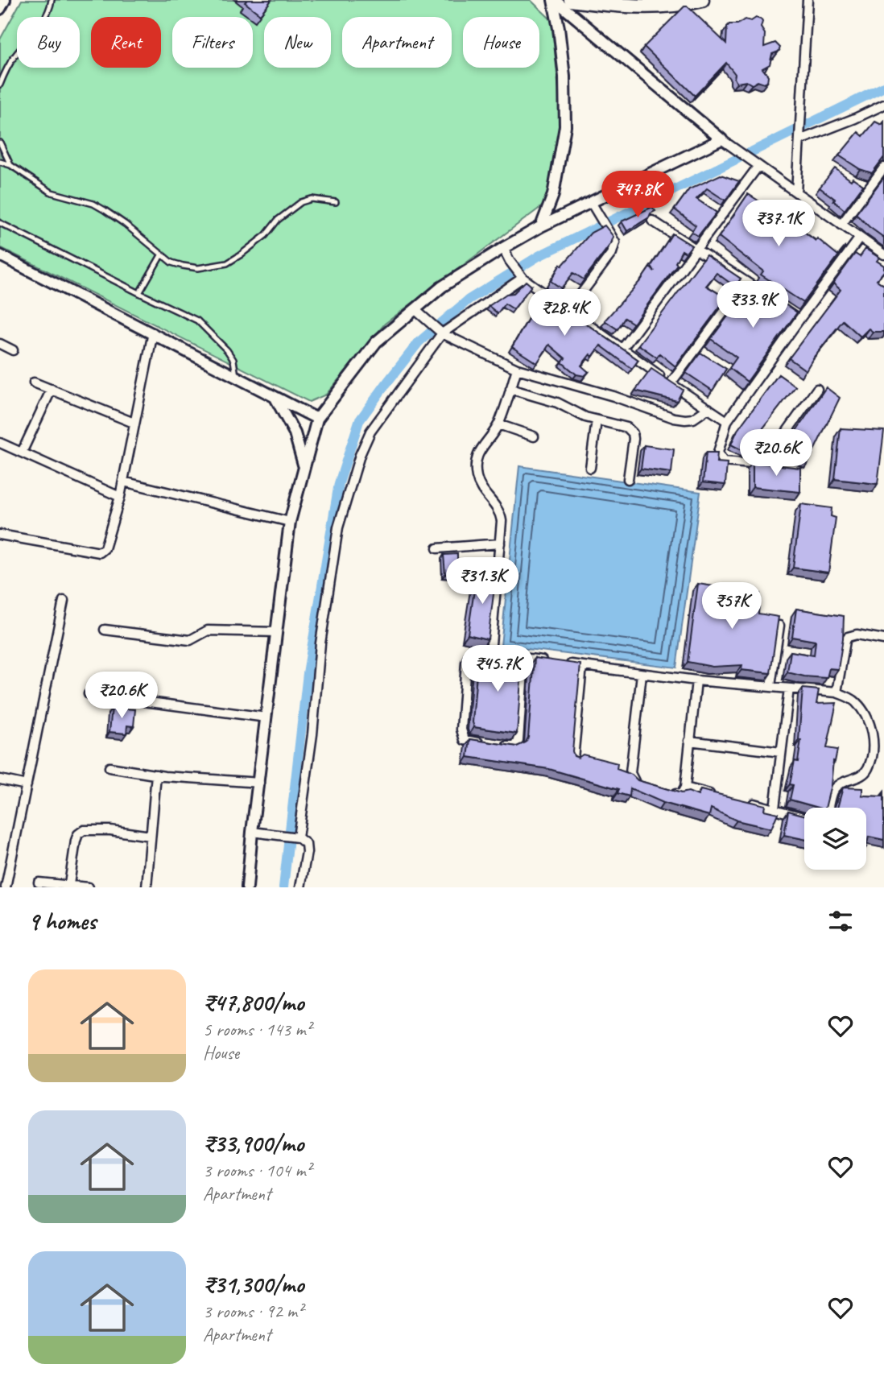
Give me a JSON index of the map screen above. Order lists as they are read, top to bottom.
{
  "page": {
    "chip": [
      "Buy",
      "Rent",
      "Filters",
      "New",
      "Apartment",
      "House"
    ],
    "price": [
      "₹47.8K",
      "₹37.1K",
      "₹33.9K",
      "₹28.4K",
      "₹20.6K",
      "₹31.3K",
      "₹57K",
      "₹45.7K",
      "₹20.6K"
    ],
    "heading": "9 homes",
    "list": [
      {
        "name": "₹47,800/mo",
        "note": "5 rooms · 143 m² · House"
      },
      {
        "name": "₹33,900/mo",
        "note": "3 rooms · 104 m² · Apartment"
      },
      {
        "name": "₹31,300/mo",
        "note": "3 rooms · 92 m² · Apartment"
      }
    ]
  }
}
